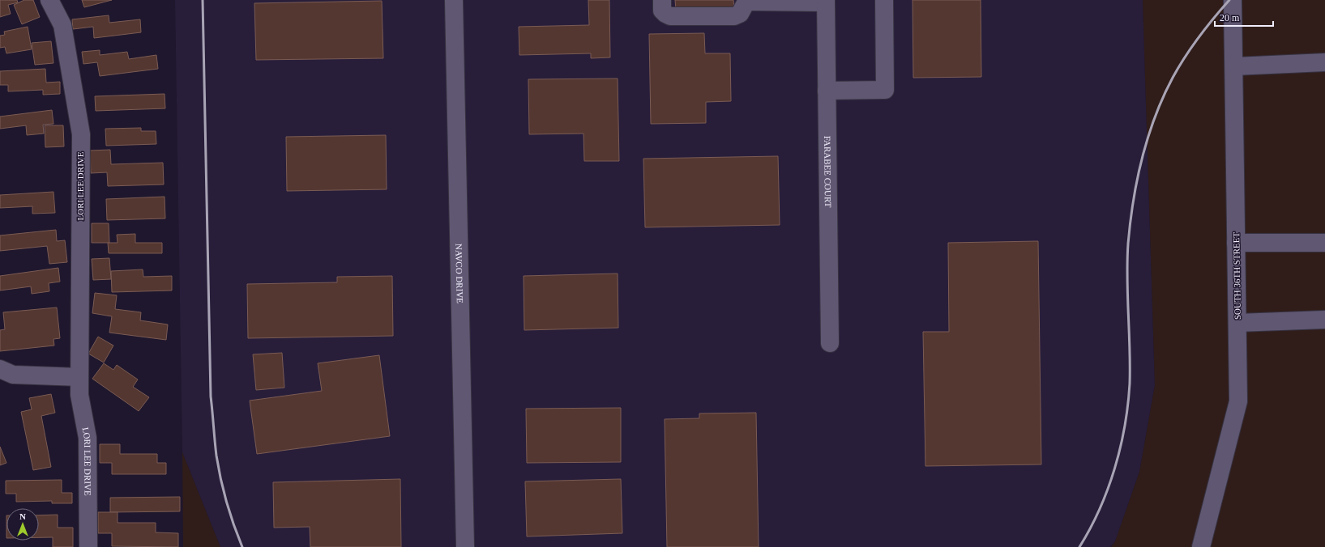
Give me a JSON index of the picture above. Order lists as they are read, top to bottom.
{
  "streets": {
    "street": [
      "FARABEE COURT",
      "LORI LEE DRIVE",
      "NAVCO DRIVE",
      "SOUTH 36TH STREET"
    ]
  },
  "scale_bar": "20 m",
  "north": "top"
}
